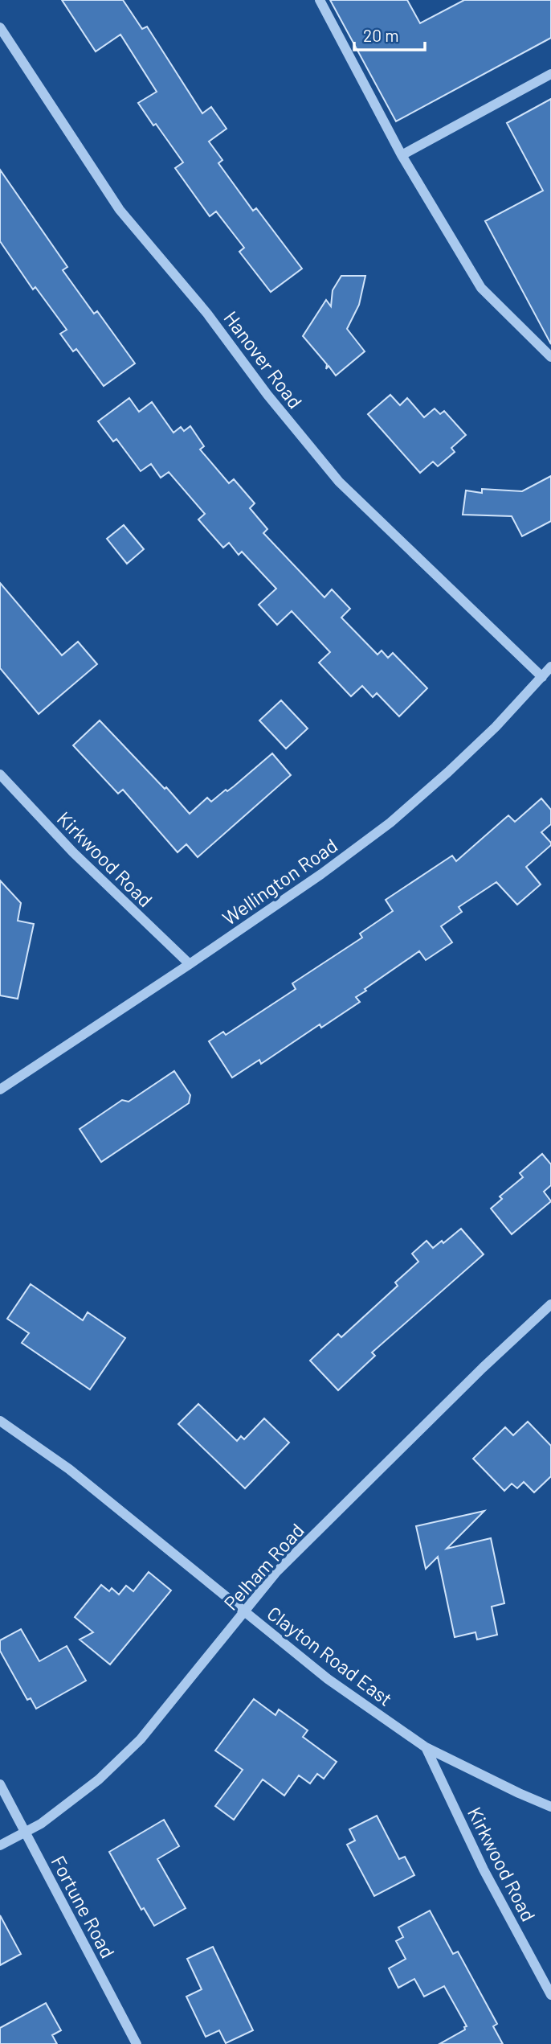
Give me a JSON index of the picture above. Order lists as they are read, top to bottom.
{
  "streets": {
    "street": [
      "Hanover Road",
      "Kirkwood Road",
      "Wellington Road",
      "Pelham Road",
      "Clayton Road East",
      "Fortune Road"
    ]
  },
  "crossings": [
    ["Hanover Road", "Wellington Road"],
    ["Kirkwood Road", "Wellington Road"],
    ["Kirkwood Road", "Clayton Road East"],
    ["Pelham Road", "Clayton Road East"],
    ["Pelham Road", "Fortune Road"]
  ],
  "scale_bar": "20 m"
}
